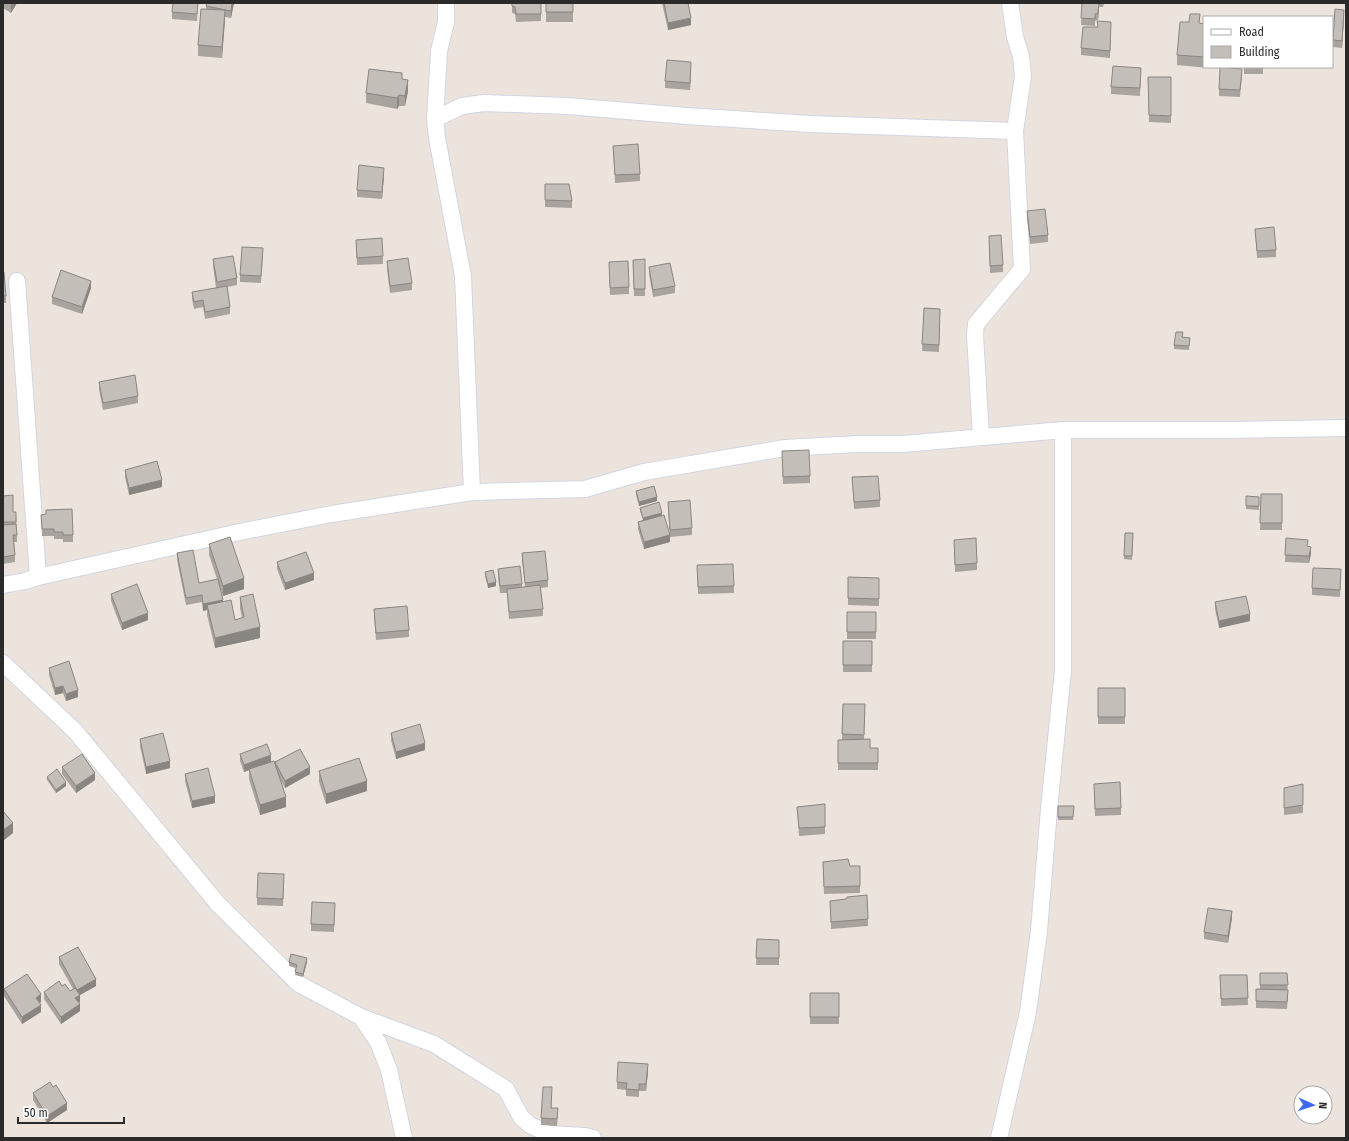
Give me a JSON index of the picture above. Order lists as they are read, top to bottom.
{
  "legend": ["Road", "Building"],
  "scale_bar": "50 m",
  "north": "right"
}
